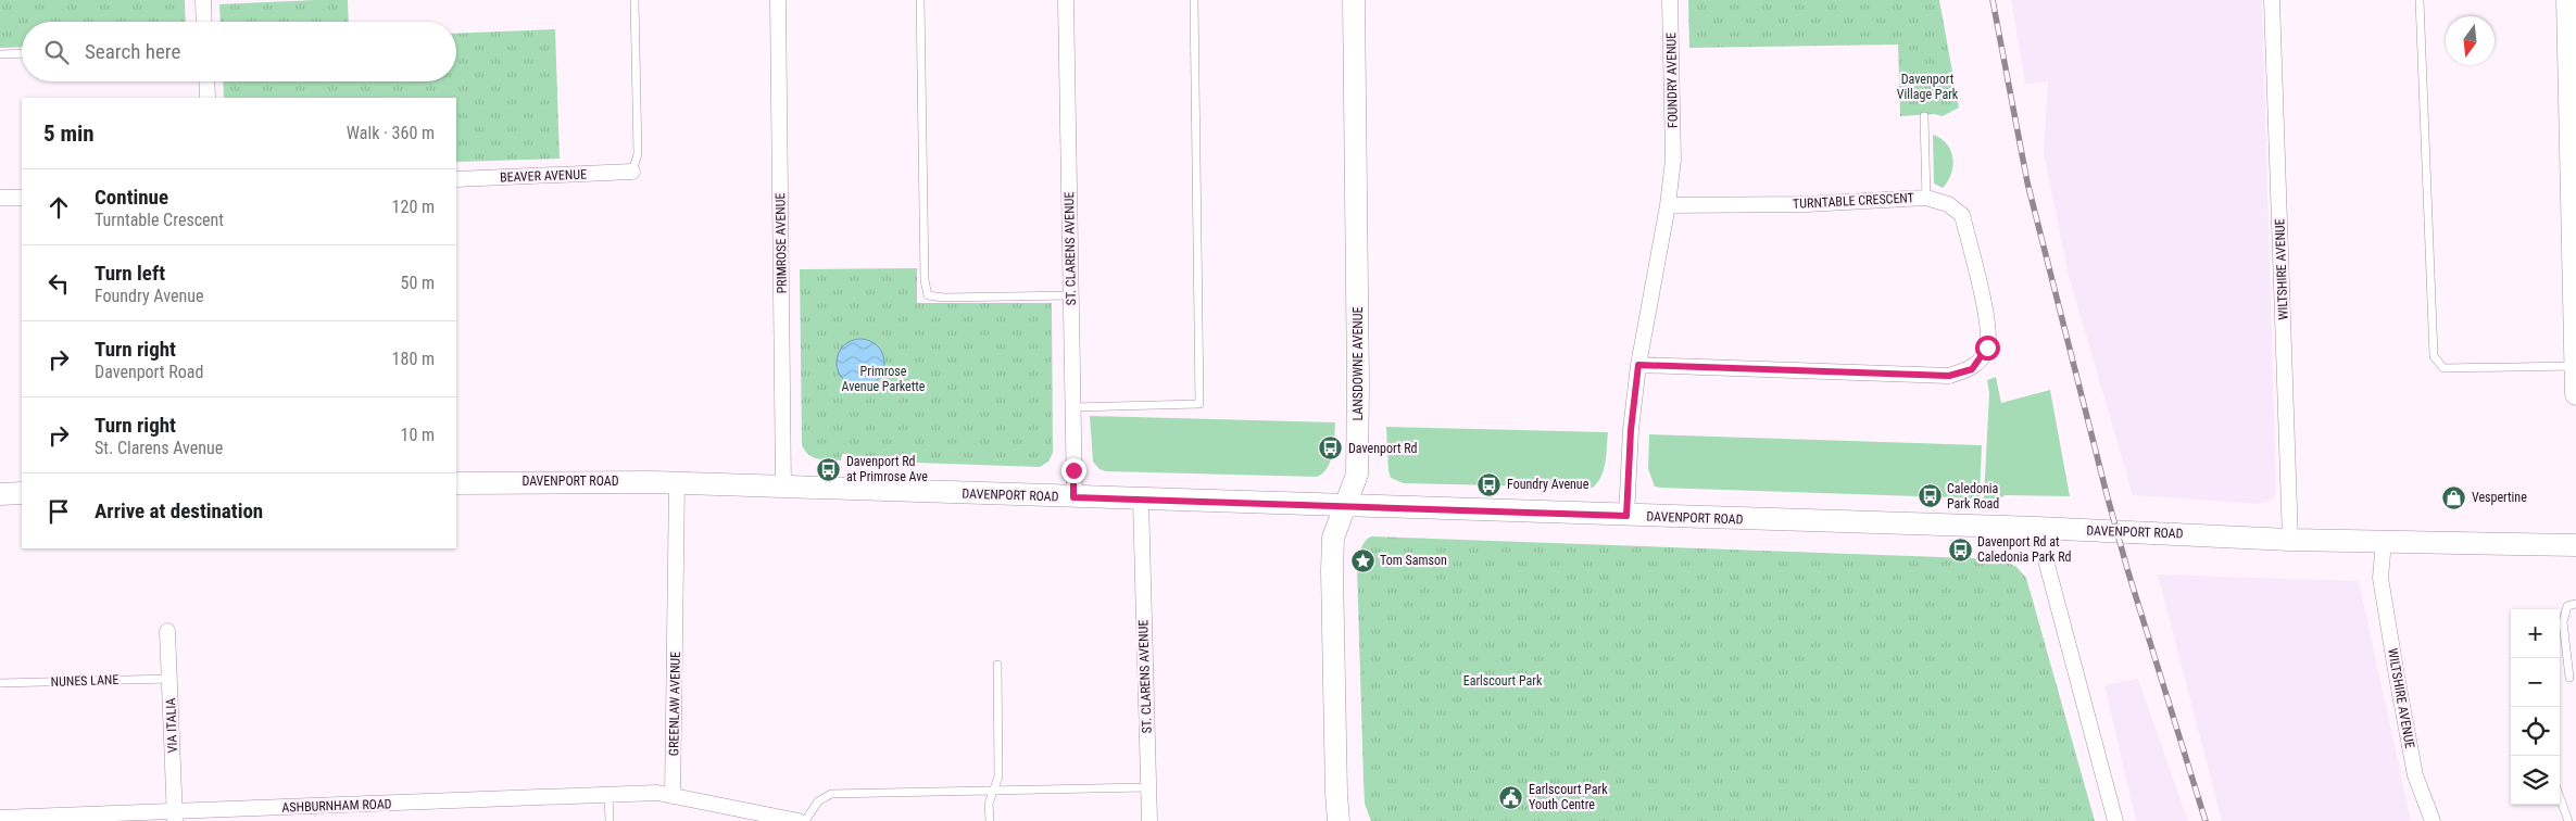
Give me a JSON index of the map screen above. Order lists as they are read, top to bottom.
{
  "streets": {
    "street": [
      "FOUNDRY AVENUE",
      "BEAVER AVENUE",
      "TURNTABLE CRESCENT",
      "PRIMROSE AVENUE",
      "ST. CLARENS AVENUE",
      "WILTSHIRE AVENUE",
      "LANSDOWNE AVENUE",
      "DAVENPORT ROAD",
      "GREENLAW AVENUE",
      "VIA ITALIA",
      "ASHBURNHAM ROAD"
    ],
    "lane": ["NUNES LANE"]
  },
  "crossings": [
    ["FOUNDRY AVENUE", "TURNTABLE CRESCENT"],
    ["FOUNDRY AVENUE", "DAVENPORT ROAD"],
    ["PRIMROSE AVENUE", "DAVENPORT ROAD"],
    ["ST. CLARENS AVENUE", "DAVENPORT ROAD"],
    ["WILTSHIRE AVENUE", "DAVENPORT ROAD"],
    ["LANSDOWNE AVENUE", "DAVENPORT ROAD"],
    ["DAVENPORT ROAD", "GREENLAW AVENUE"],
    ["NUNES LANE", "VIA ITALIA"],
    ["GREENLAW AVENUE", "ASHBURNHAM ROAD"],
    ["VIA ITALIA", "ASHBURNHAM ROAD"]
  ],
  "parks": ["Davenport Village Park", "Primrose Avenue Parkette", "Earlscourt Park"],
  "places": {
    "bus stop": [
      "Davenport Rd",
      "Davenport Rd at Primrose Ave",
      "Foundry Avenue",
      "Caledonia Park Road",
      "Davenport Rd at Caledonia Park Rd"
    ],
    "shop": ["Vespertine"],
    "place": ["Tom Samson"],
    "public building": ["Earlscourt Park Youth Centre"]
  },
  "north": "bottom",
  "page": {
    "search": "Search here",
    "heading": ["5 min", "Walk · 360 m"],
    "list": [
      ["Continue", "Turntable Crescent", "120 m"],
      ["Turn left", "Foundry Avenue", "50 m"],
      ["Turn right", "Davenport Road", "180 m"],
      ["Turn right", "St. Clarens Avenue", "10 m"],
      "Arrive at destination"
    ],
    "map_buttons": ["+", "−"]
  }
}
